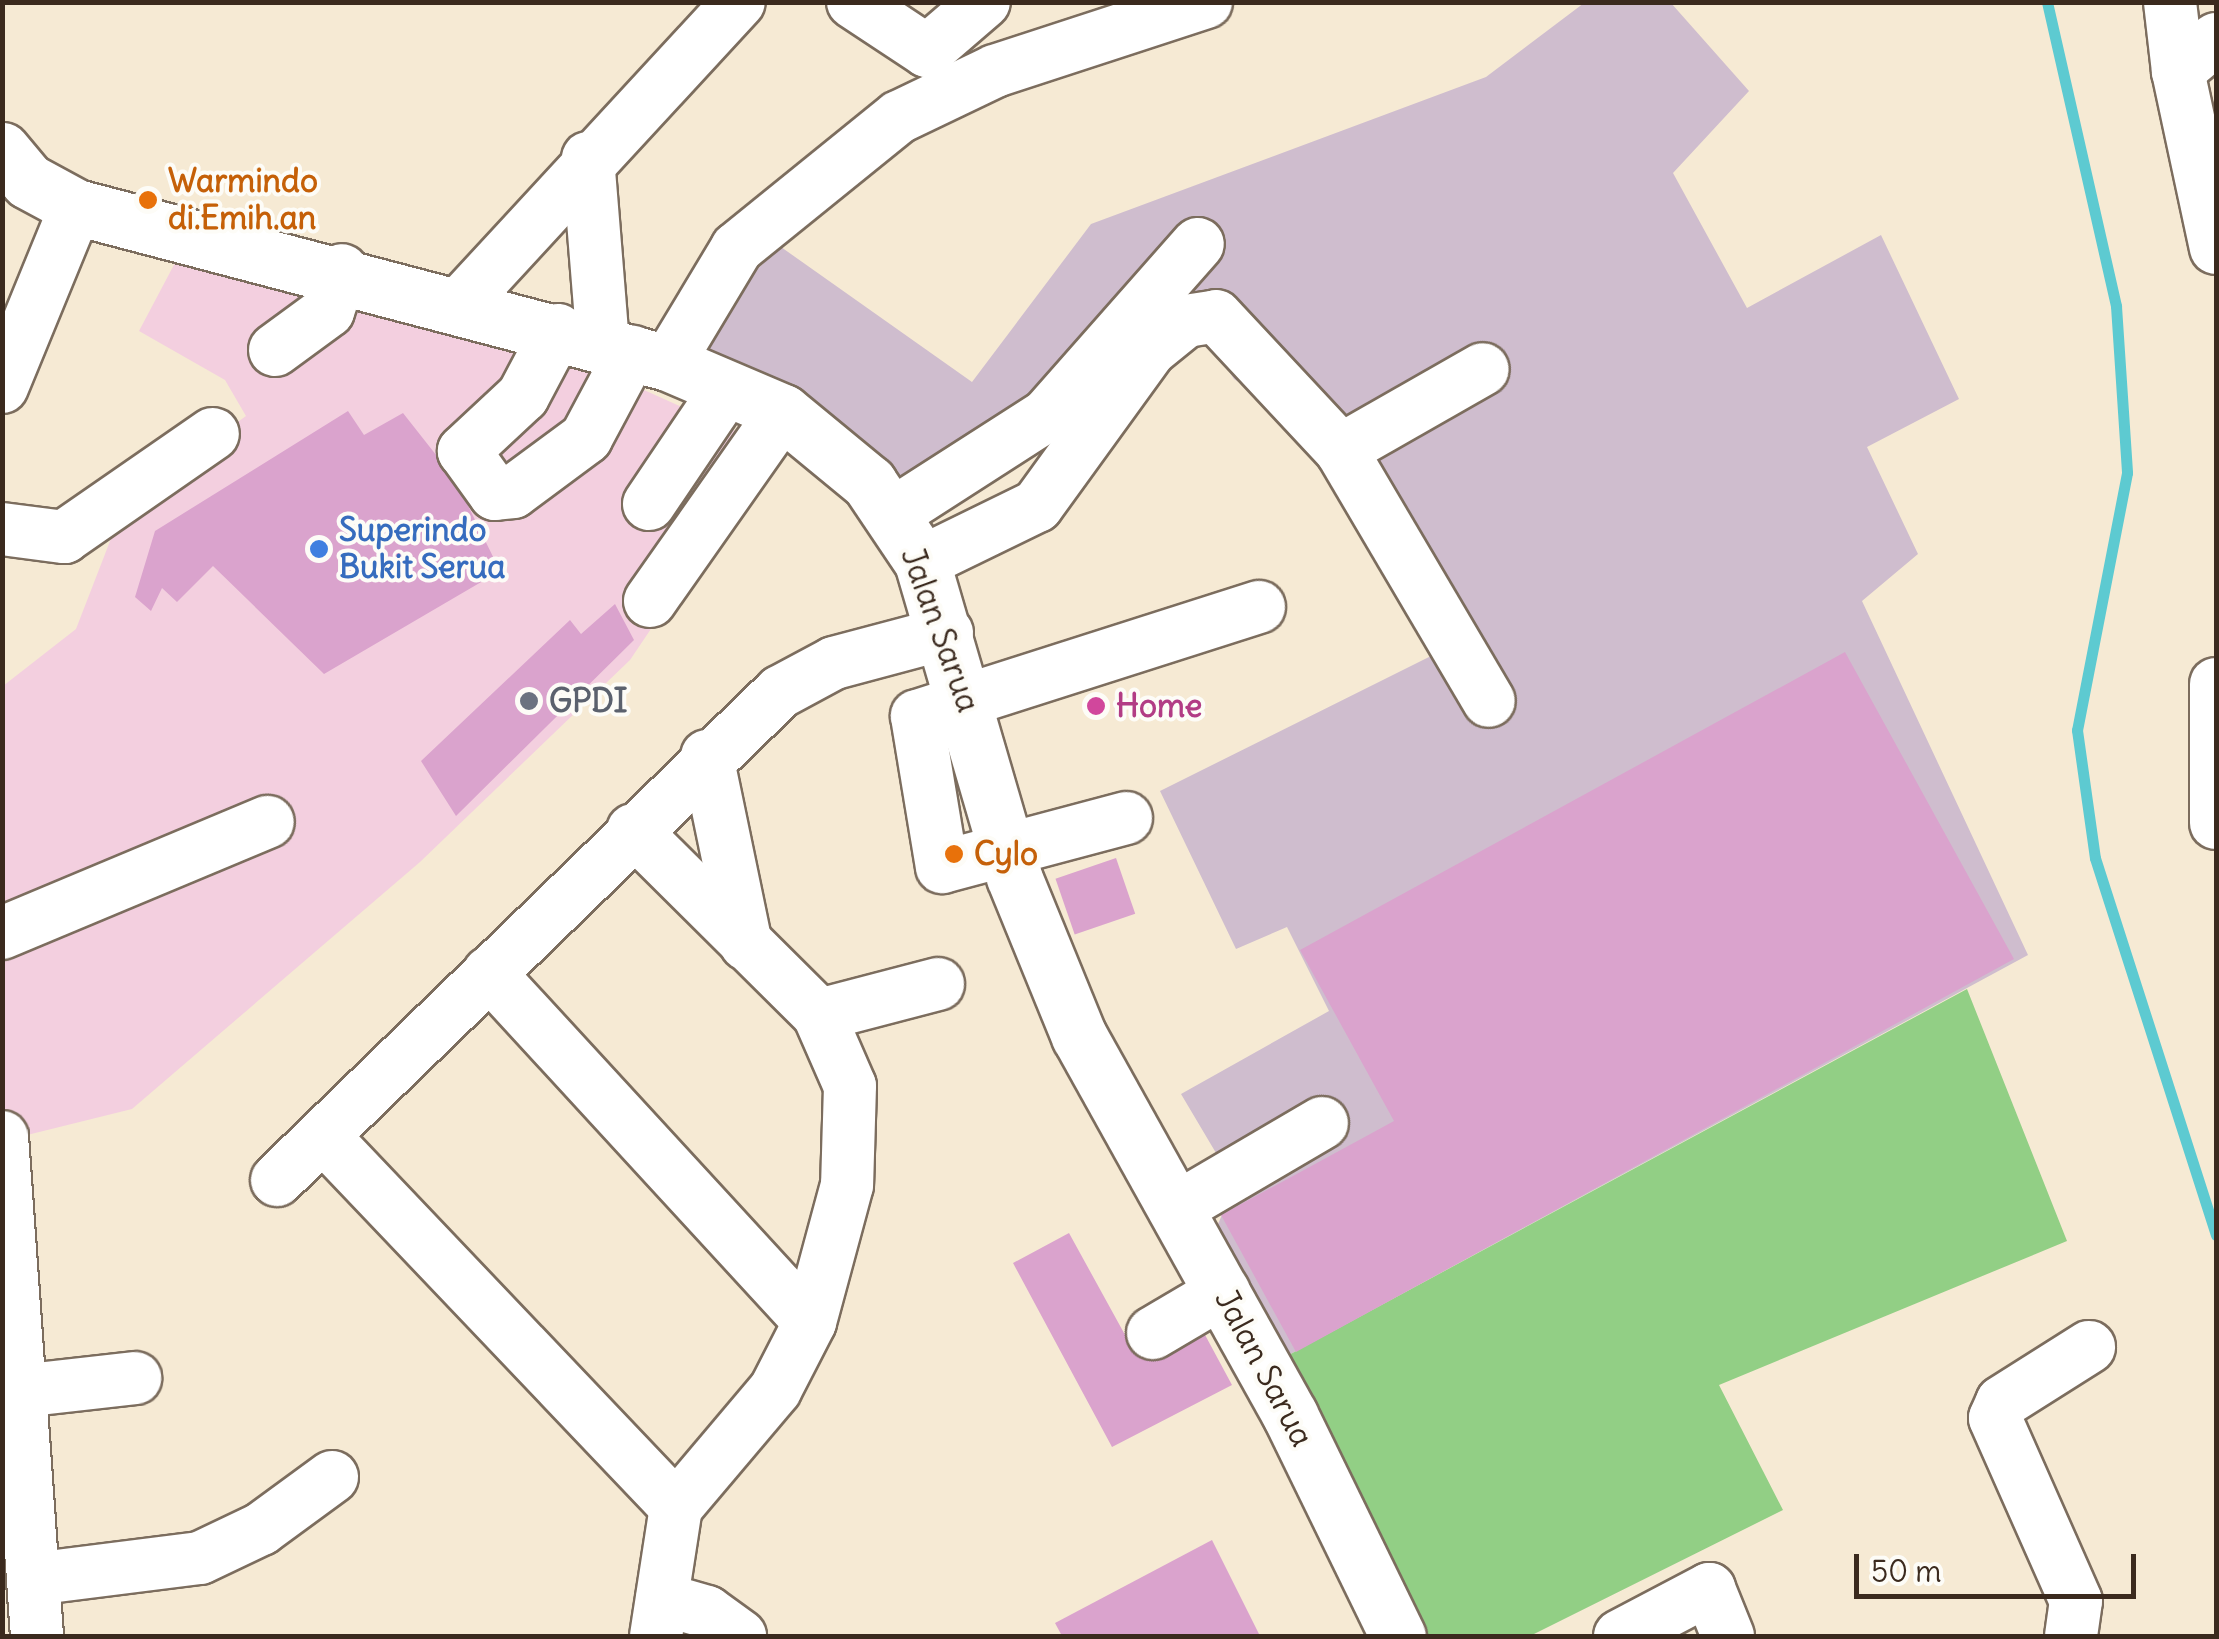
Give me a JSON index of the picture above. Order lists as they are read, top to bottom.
{
  "streets": {
    "main road": ["Jalan Sarua"]
  },
  "places": [
    "Warmindo di.Emih.an",
    "Superindo Bukit Serua",
    "GPDI",
    "Home",
    "Cylo"
  ],
  "scale_bar": "50 m"
}
